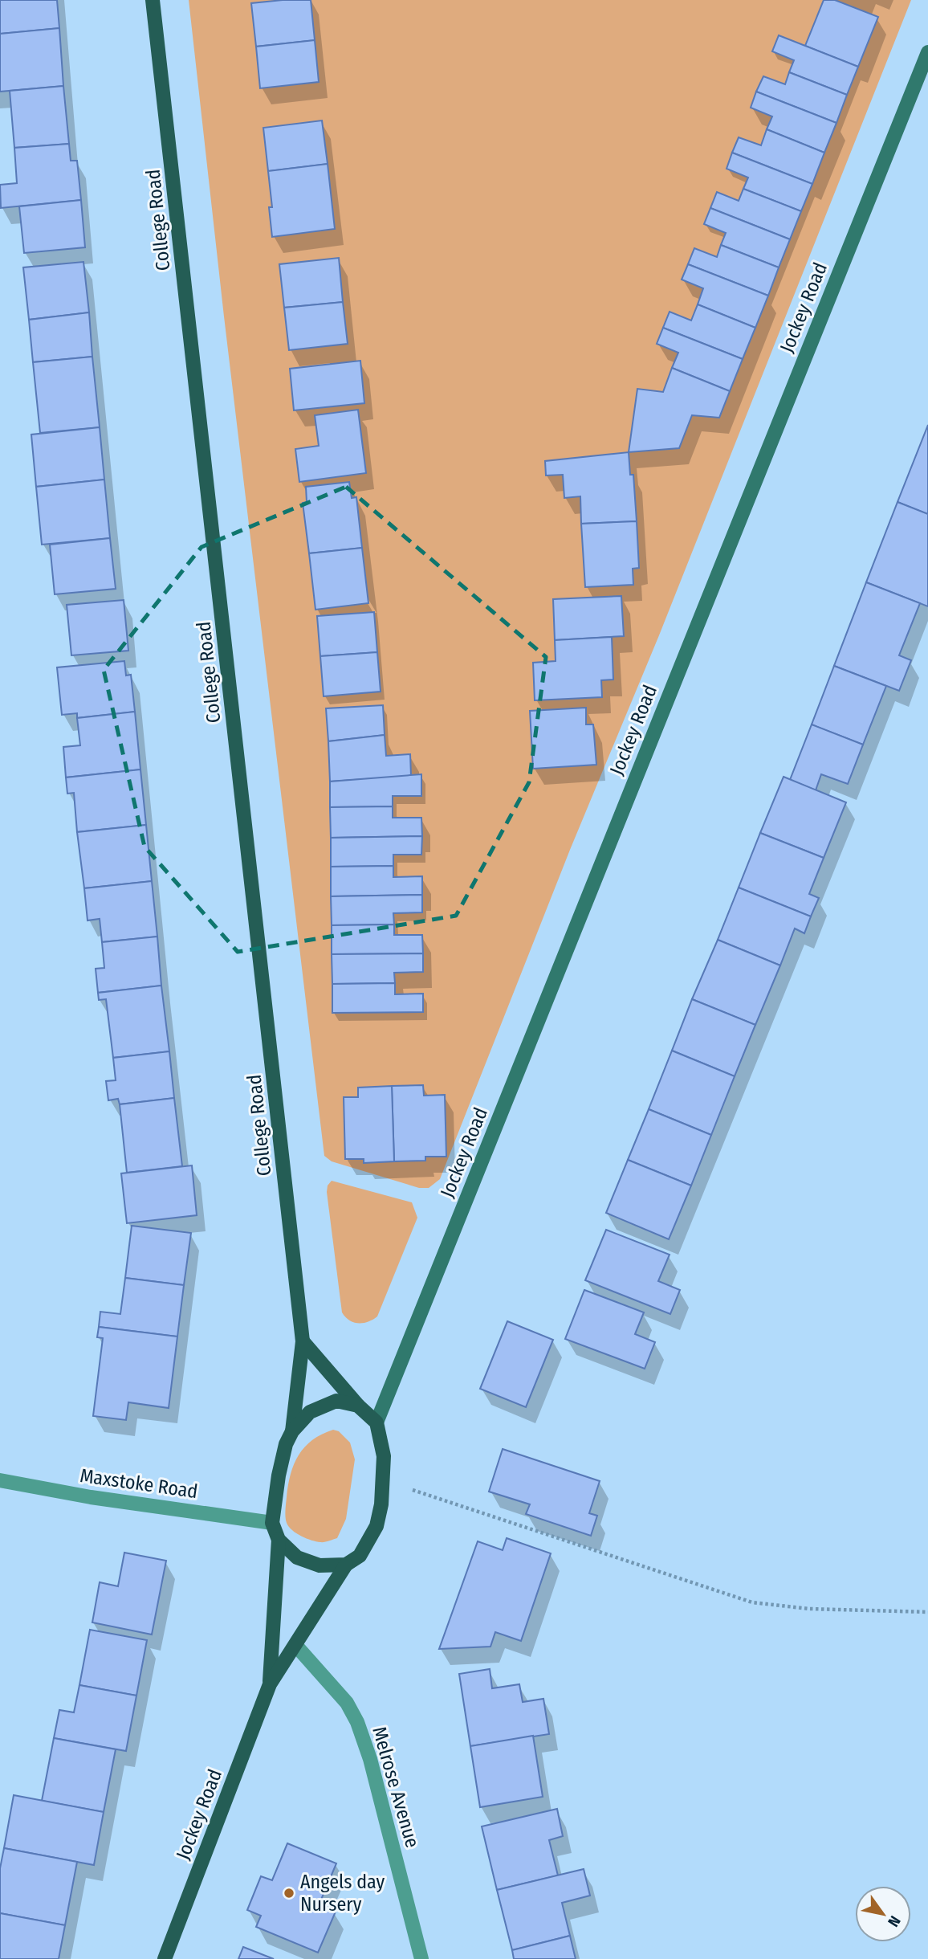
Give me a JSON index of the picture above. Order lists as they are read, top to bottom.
{
  "streets": {
    "main road": ["College Road", "Jockey Road"],
    "street": ["Maxstoke Road", "Melrose Avenue"]
  },
  "crossings": [
    ["College Road", "Jockey Road"],
    ["College Road", "Maxstoke Road"],
    ["Jockey Road", "Maxstoke Road"],
    ["Jockey Road", "Melrose Avenue"]
  ],
  "places": ["Angels day Nursery"],
  "north": "bottom right"
}
